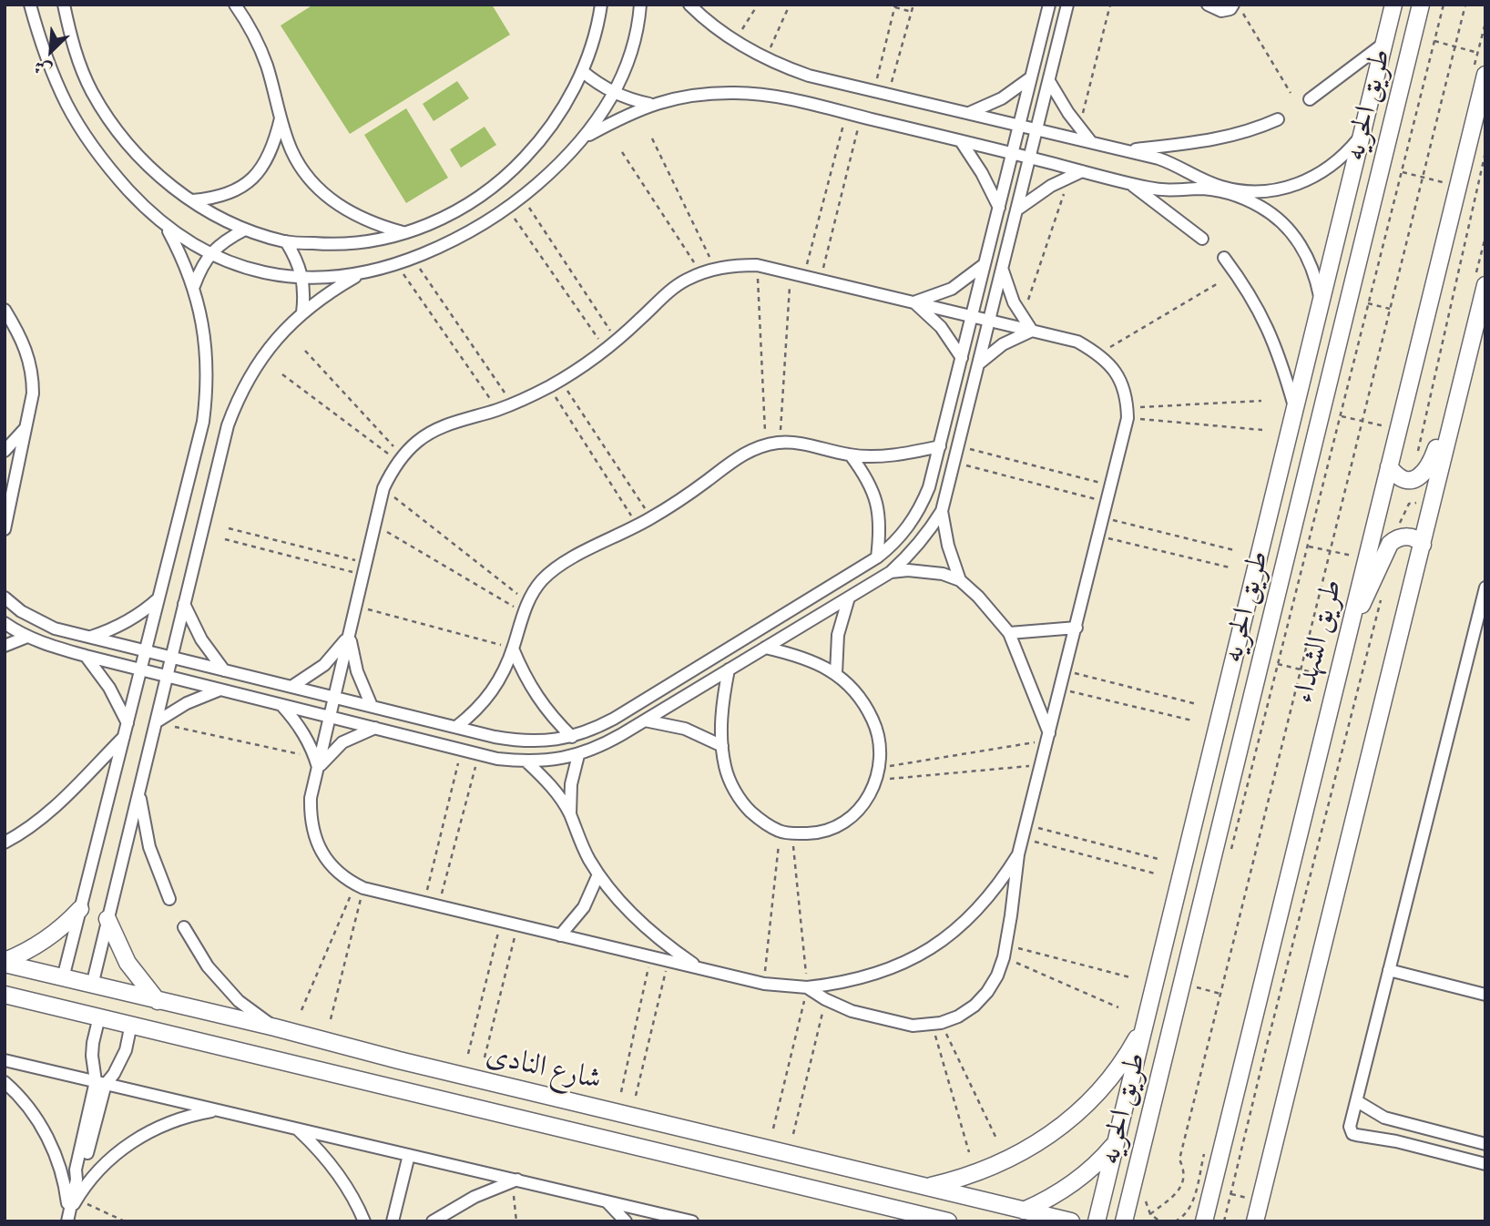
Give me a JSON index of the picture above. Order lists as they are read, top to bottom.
{
  "streets": {
    "street": ["طريق الحريه", "طريق الشهداء", "شارع النادى"]
  },
  "north": "bottom left"
}
